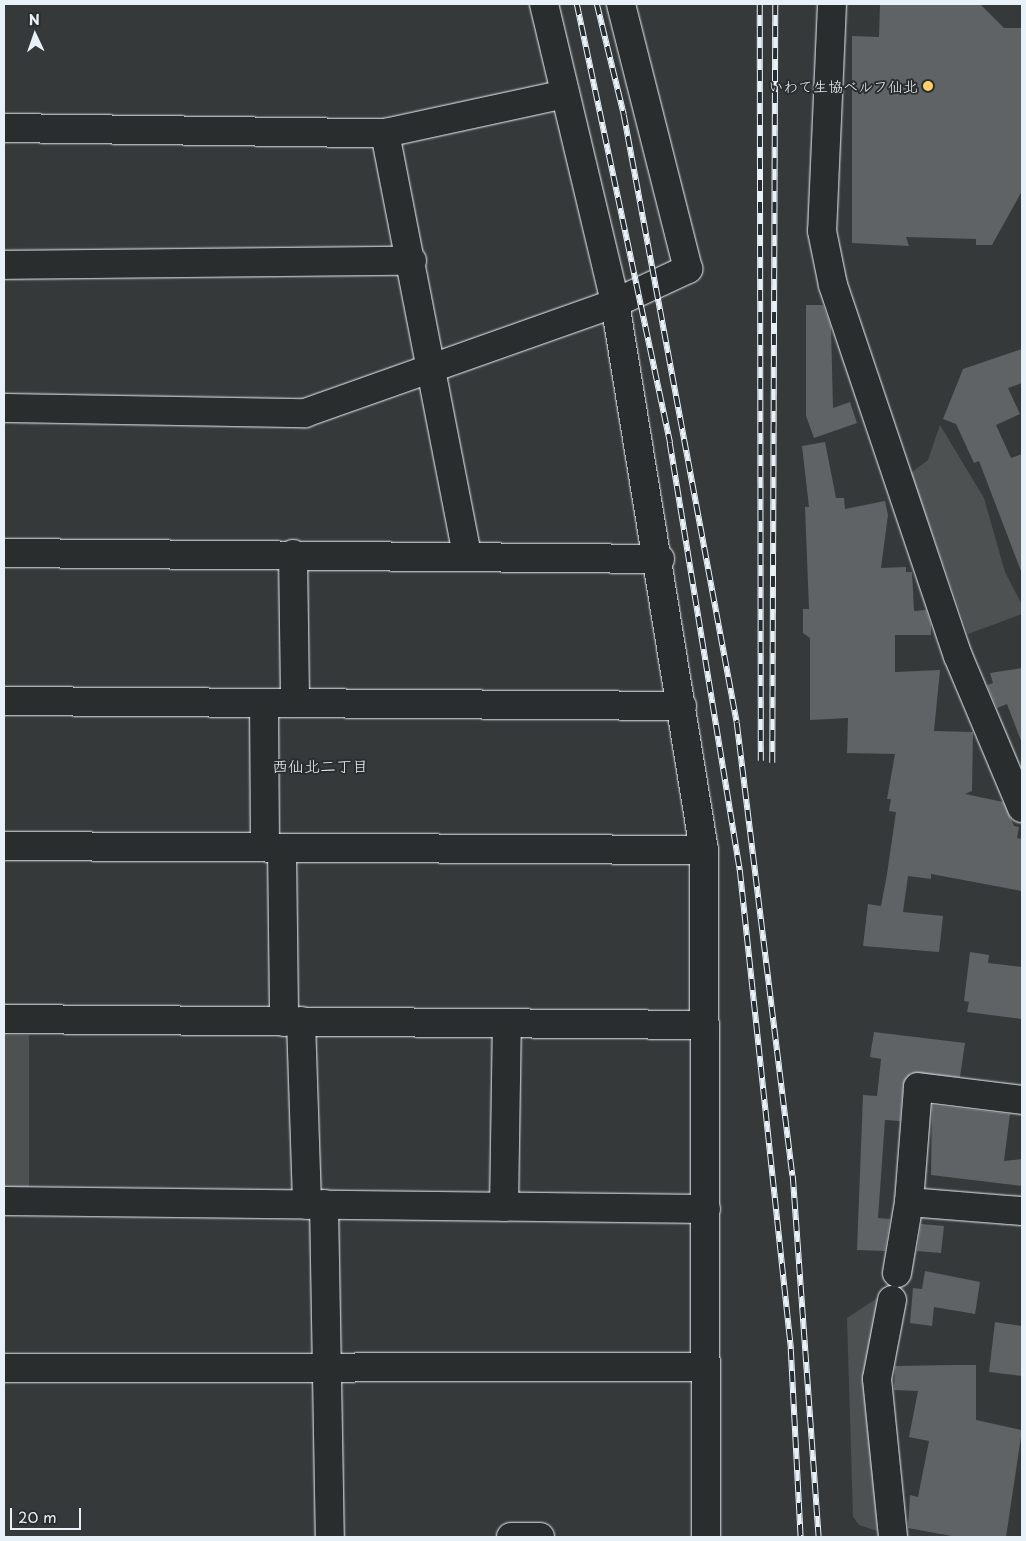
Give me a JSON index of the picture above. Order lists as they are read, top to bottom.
{
  "districts": ["西仙北二丁目"],
  "places": ["いわて生協ベルフ仙北"],
  "scale_bar": "20 m",
  "north": "top"
}
